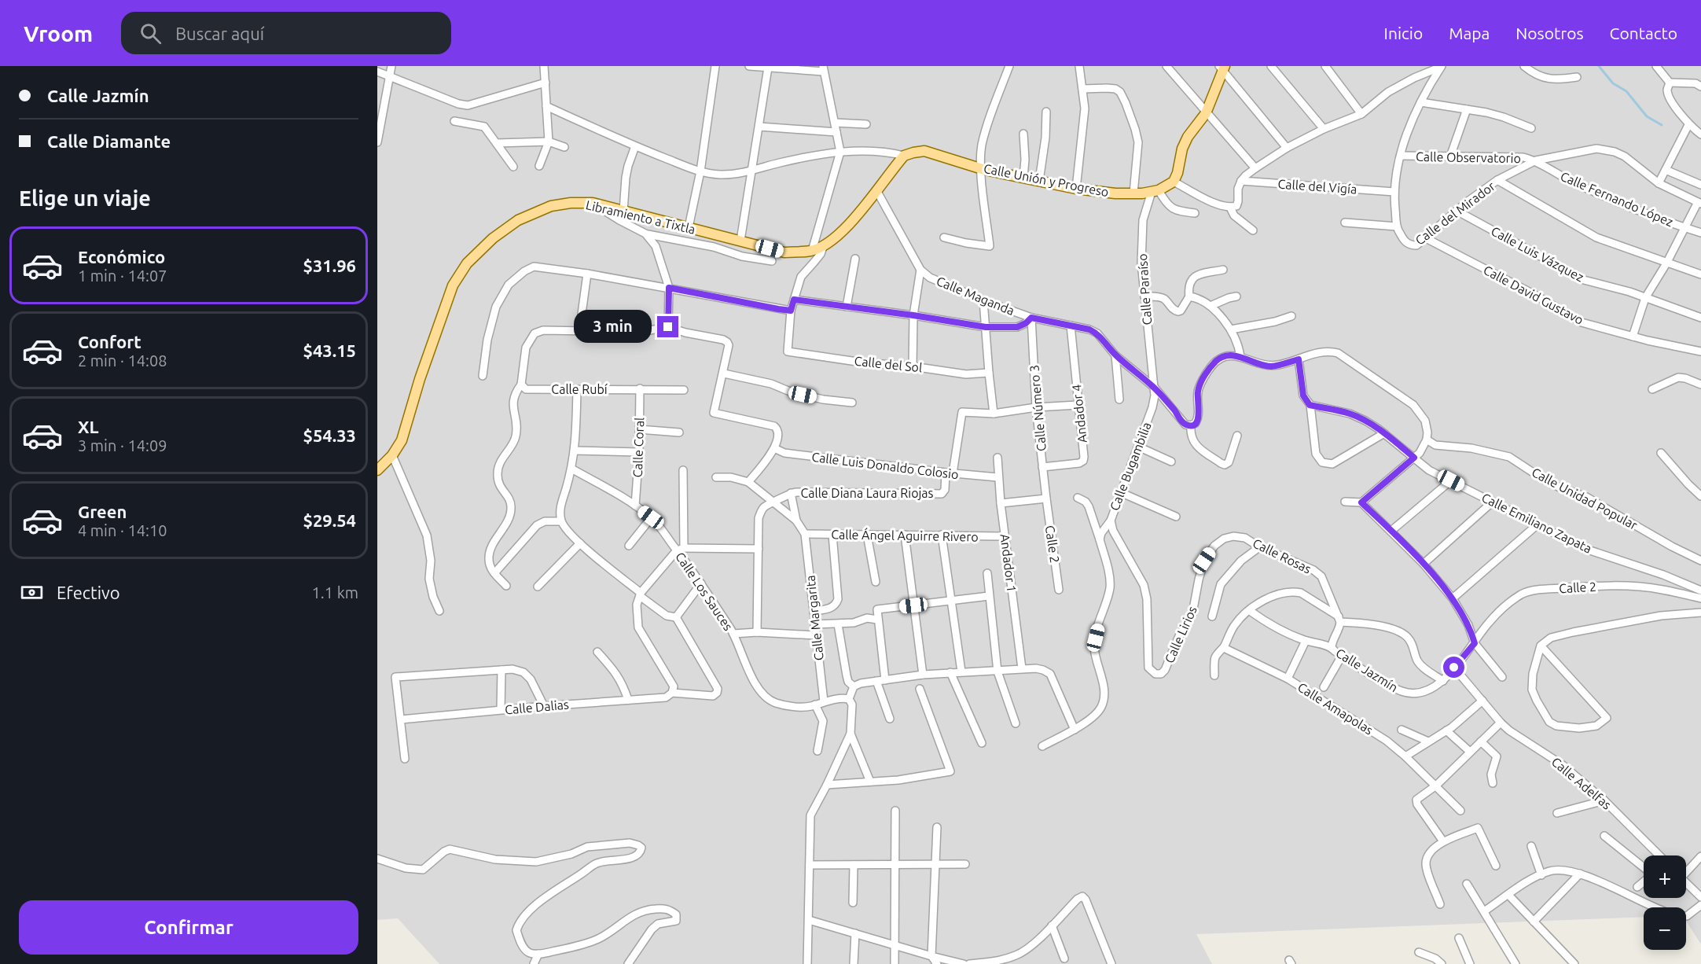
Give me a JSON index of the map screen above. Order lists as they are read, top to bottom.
{
  "streets": {
    "main road": ["Calle Unión y Progreso", "Libramiento a Tixtla"],
    "street": [
      "Calle Observatorio",
      "Calle del Vigía",
      "Calle Fernando López",
      "Calle del Mirador",
      "Calle Luis Vázquez",
      "Calle Paraíso",
      "Calle David Gustavo",
      "Calle Maganda",
      "Calle del Sol",
      "Calle Rubí",
      "Calle Número 3",
      "Andador 4",
      "Calle Coral",
      "Calle Luis Donaldo Colosio",
      "Calle Bugambilia",
      "Calle Diana Laura Riojas",
      "Calle Unidad Popular",
      "Calle Emiliano Zapata",
      "Calle Ángel Aguirre Rivero",
      "Calle 2",
      "Calle Rosas",
      "Andador 1",
      "Calle Los Sauces",
      "Calle Margarita",
      "Calle Lirios",
      "Calle Jazmín",
      "Calle Dalias",
      "Calle Amapolas",
      "Calle Adelfas"
    ]
  },
  "crossings": [
    ["Calle Observatorio", "Calle Fernando López"],
    ["Calle Observatorio", "Calle del Mirador"],
    ["Calle Unión y Progreso", "Libramiento a Tixtla"],
    ["Calle Unión y Progreso", "Calle Paraíso"],
    ["Calle del Vigía", "Calle del Mirador"],
    ["Calle Fernando López", "Calle del Mirador"],
    ["Calle del Mirador", "Calle Luis Vázquez"],
    ["Calle del Mirador", "Calle David Gustavo"],
    ["Libramiento a Tixtla", "Calle Maganda"],
    ["Calle Paraíso", "Calle Maganda"],
    ["Calle Paraíso", "Calle Bugambilia"],
    ["Calle Maganda", "Calle Número 3"],
    ["Calle Maganda", "Andador 4"],
    ["Calle Maganda", "Calle Bugambilia"],
    ["Calle Rubí", "Calle Coral"],
    ["Calle Número 3", "Andador 4"],
    ["Calle Número 3", "Calle 2"],
    ["Calle Coral", "Calle Los Sauces"],
    ["Calle Luis Donaldo Colosio", "Calle Diana Laura Riojas"],
    ["Calle Luis Donaldo Colosio", "Andador 1"],
    ["Calle Bugambilia", "Calle Lirios"],
    ["Calle Ángel Aguirre Rivero", "Andador 1"],
    ["Calle Ángel Aguirre Rivero", "Calle Margarita"],
    ["Calle 2", "Calle Jazmín"],
    ["Calle Rosas", "Calle Lirios"],
    ["Calle Los Sauces", "Calle Margarita"],
    ["Calle Jazmín", "Calle Adelfas"]
  ],
  "page": {
    "header": "Vroom",
    "search": "Buscar aquí",
    "nav": [
      "Inicio",
      "Mapa",
      "Nosotros",
      "Contacto"
    ],
    "banner": ["Calle Jazmín", "Calle Diamante"],
    "heading": "Elige un viaje",
    "list": [
      {
        "name": "Económico",
        "note": "1 min · 14:07",
        "value": "$31.96"
      },
      {
        "name": "Confort",
        "note": "2 min · 14:08",
        "value": "$43.15"
      },
      {
        "name": "XL",
        "note": "3 min · 14:09",
        "value": "$54.33"
      },
      {
        "name": "Green",
        "note": "4 min · 14:10",
        "value": "$29.54"
      }
    ],
    "bubble": "3 min",
    "pay": ["Efectivo", "1.1 km"],
    "map_buttons": ["+", "−"],
    "buttons": "Confirmar"
  }
}
